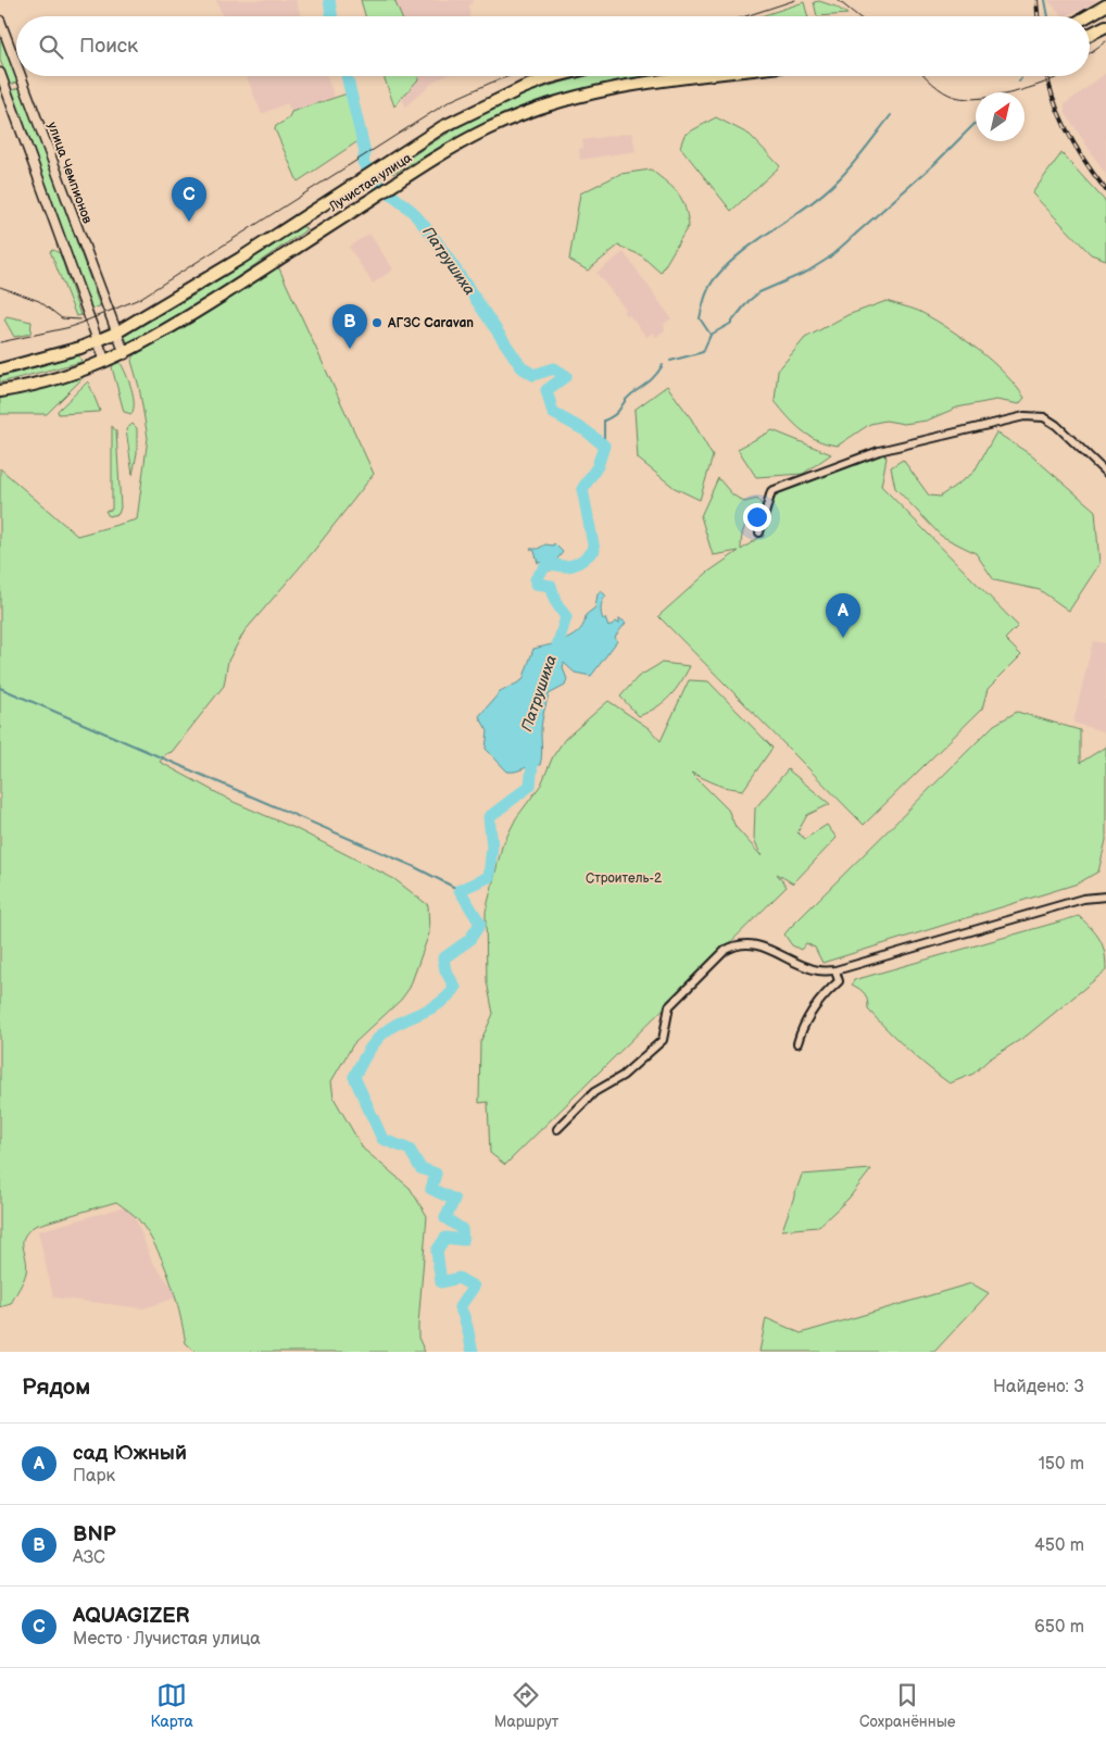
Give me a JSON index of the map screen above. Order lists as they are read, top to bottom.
{
  "streets": {
    "main road": ["Лучистая улица"],
    "street": ["улица Чемпионов"]
  },
  "crossings": [
    ["улица Чемпионов", "Лучистая улица"]
  ],
  "water": ["Патрушиха"],
  "parks": ["Строитель-2"],
  "places": ["АГЗС Caravan"],
  "north": "top right",
  "page": {
    "search": "Поиск",
    "pins": ["C", "B", "A"],
    "heading": ["Рядом", "Найдено: 3"],
    "list": [
      {
        "mark": "A",
        "name": "сад Южный",
        "note": "Парк",
        "value": "150 m"
      },
      {
        "mark": "B",
        "name": "BNP",
        "note": "АЗС",
        "value": "450 m"
      },
      {
        "mark": "C",
        "name": "AQUAGIZER",
        "note": "Место · Лучистая улица",
        "value": "650 m"
      }
    ],
    "nav": ["Карта", "Маршрут", "Сохранённые"]
  }
}
